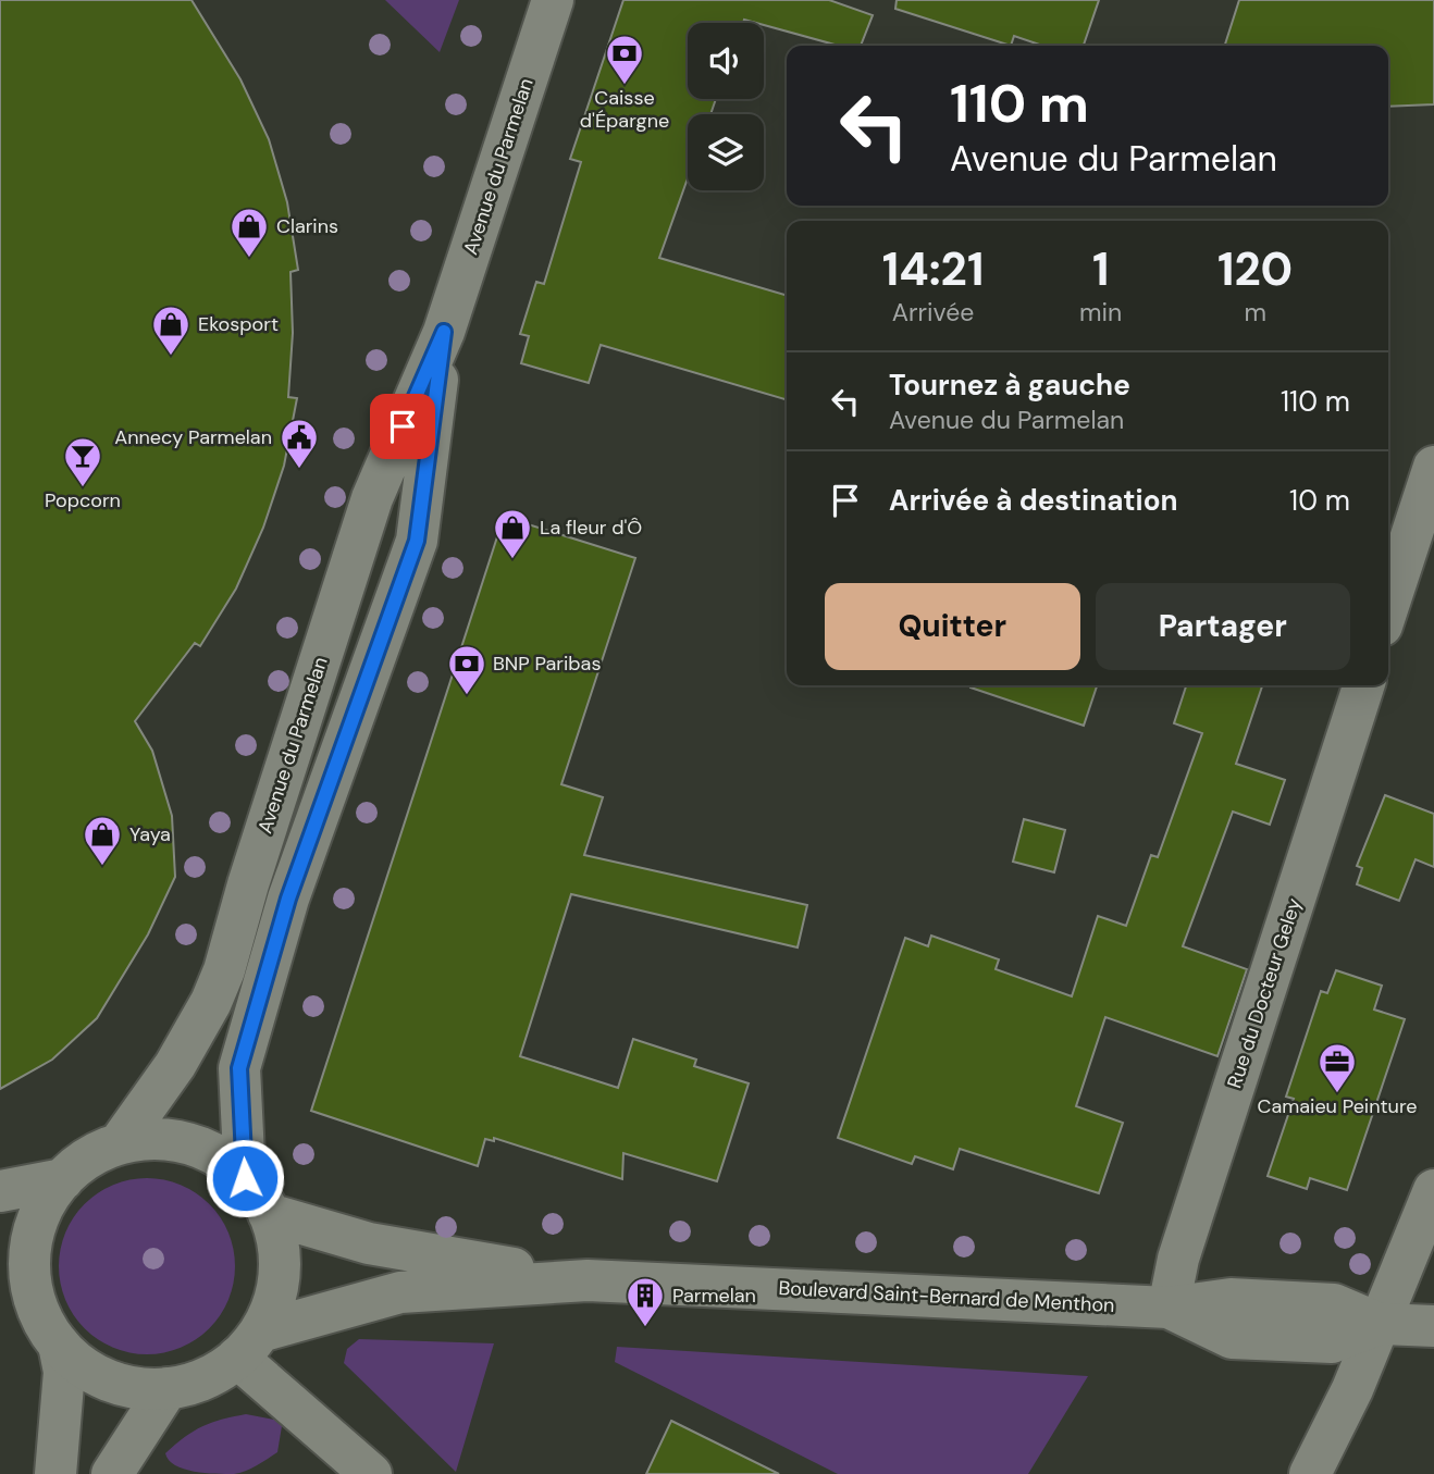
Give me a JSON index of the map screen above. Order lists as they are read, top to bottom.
{
  "streets": {
    "main road": ["Avenue du Parmelan", "Rue du Docteur Geley", "Boulevard Saint-Bernard de Menthon"]
  },
  "crossings": [
    ["Avenue du Parmelan", "Boulevard Saint-Bernard de Menthon"],
    ["Rue du Docteur Geley", "Boulevard Saint-Bernard de Menthon"]
  ],
  "places": {
    "bank": ["Caisse d'Épargne", "BNP Paribas"],
    "shop": [
      "Clarins",
      "Ekosport",
      "La fleur d'Ô",
      "Yaya"
    ],
    "public building": ["Annecy Parmelan"],
    "bar": ["Popcorn"],
    "office": ["Camaieu Peinture"],
    "building": ["Parmelan"]
  },
  "page": {
    "turn": ["110 m", "Avenue du Parmelan"],
    "eta": [
      "14:21",
      "Arrivée",
      "1",
      "min",
      "120",
      "m"
    ],
    "list": [
      {
        "name": "Tournez à gauche",
        "note": "Avenue du Parmelan",
        "value": "110 m"
      },
      {
        "name": "Arrivée à destination",
        "value": "10 m"
      }
    ],
    "buttons": ["Quitter", "Partager"]
  }
}
